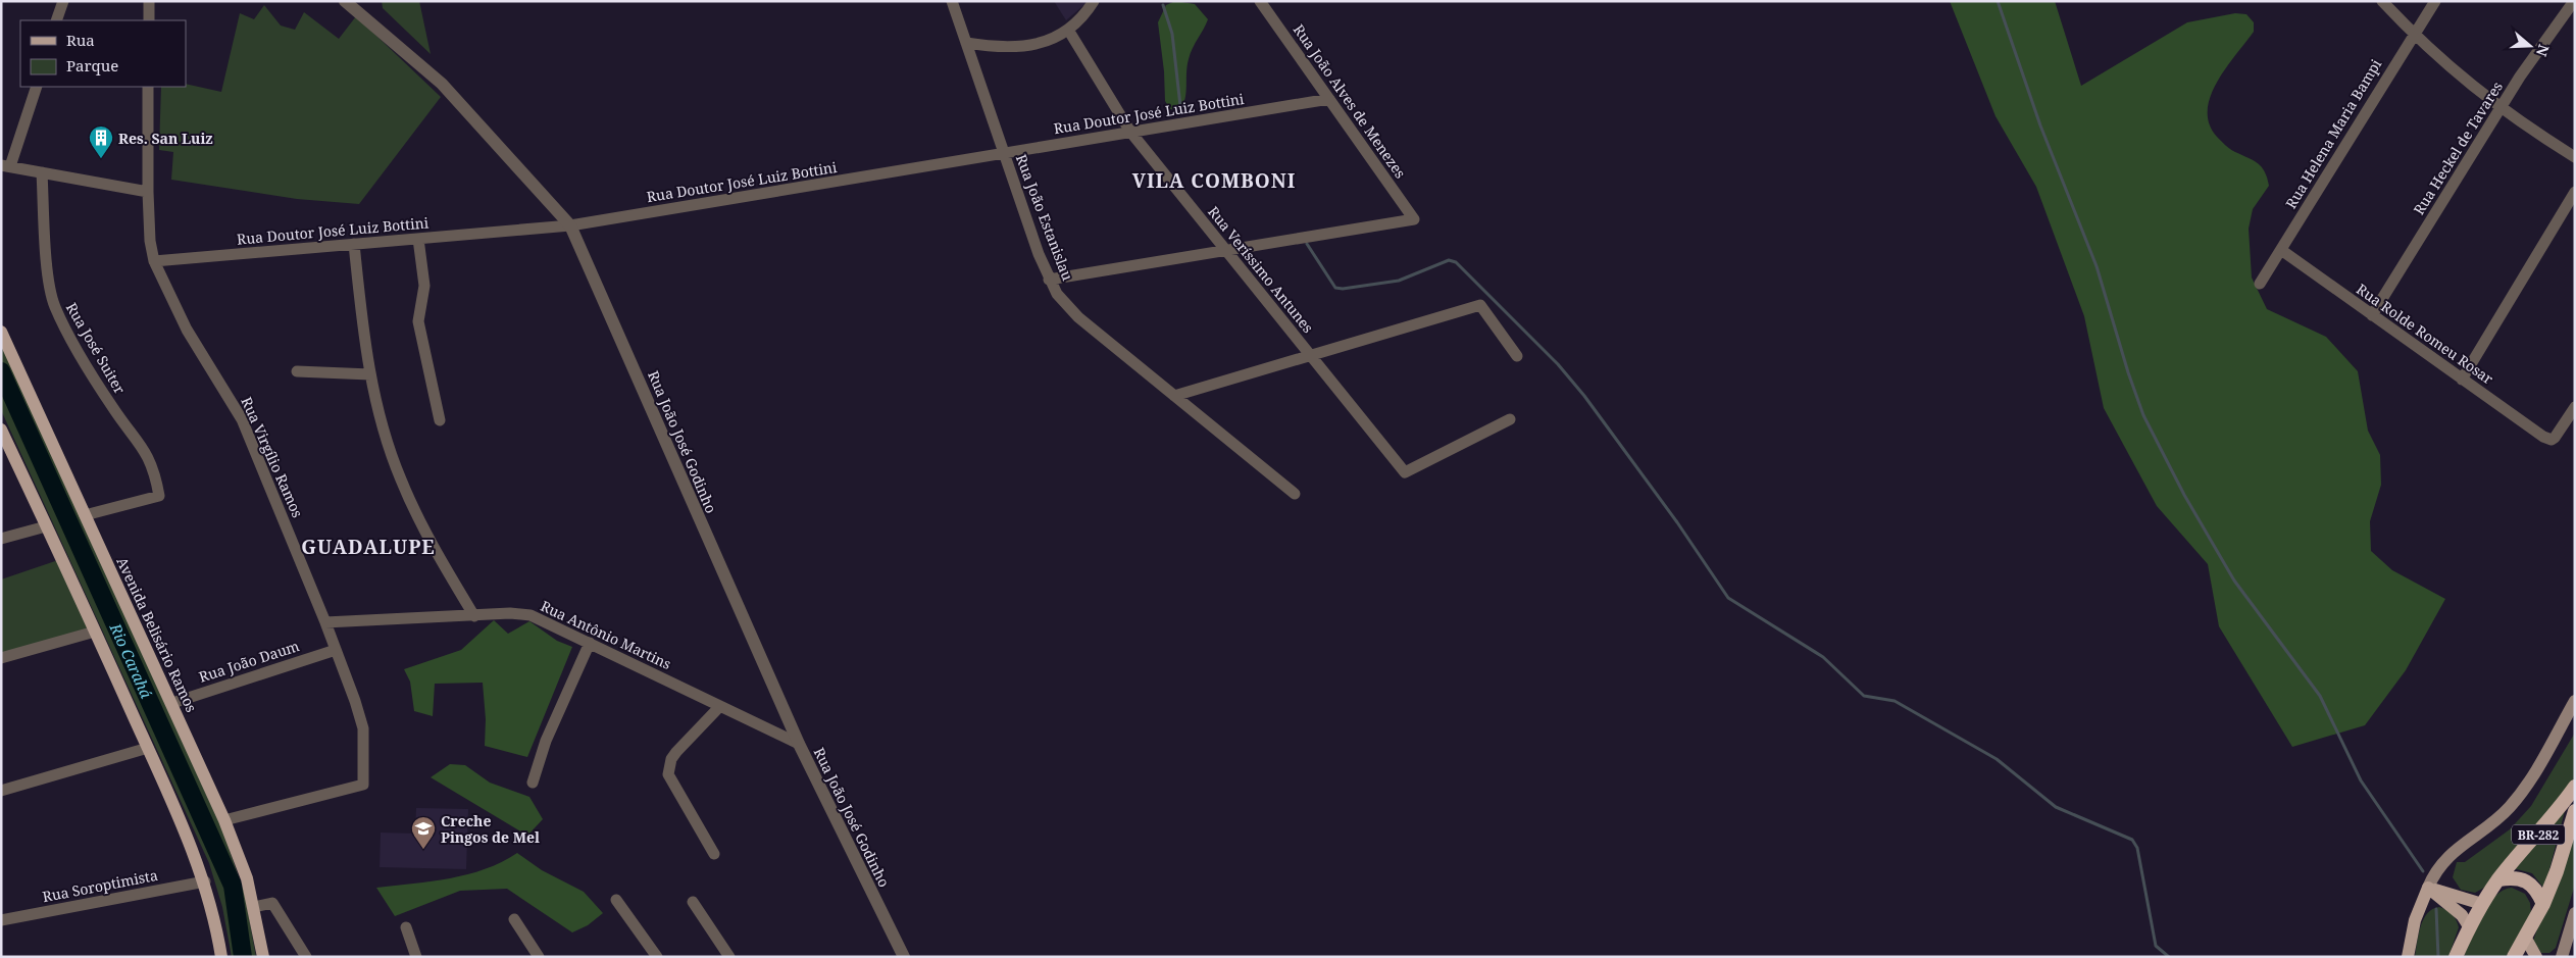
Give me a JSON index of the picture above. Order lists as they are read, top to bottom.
{
  "streets": {
    "highway": ["BR-282"],
    "main road": ["Avenida Belisário Ramos"],
    "street": [
      "Rua João Alves de Menezes",
      "Rua Doutor José Luiz Bottini",
      "Rua Helena Maria Bampi",
      "Rua Heckel de Tavares",
      "Rua João Estanislau",
      "Rua Veríssimo Antunes",
      "Rua Rolde Romeu Rosar",
      "Rua José Suiter",
      "Rua João José Godinho",
      "Rua Virgílio Ramos",
      "Rua Antônio Martins",
      "Rua João Daum",
      "Rua Soroptimista"
    ]
  },
  "crossings": [
    ["Rua João Alves de Menezes", "Rua Doutor José Luiz Bottini"],
    ["Rua João Alves de Menezes", "Rua Veríssimo Antunes"],
    ["Rua Doutor José Luiz Bottini", "Rua João Estanislau"],
    ["Rua Doutor José Luiz Bottini", "Rua Veríssimo Antunes"],
    ["Rua Doutor José Luiz Bottini", "Rua João José Godinho"],
    ["Rua Doutor José Luiz Bottini", "Rua Virgílio Ramos"],
    ["Rua Helena Maria Bampi", "Rua Rolde Romeu Rosar"],
    ["Rua Heckel de Tavares", "Rua Rolde Romeu Rosar"],
    ["Rua José Suiter", "Avenida Belisário Ramos"],
    ["Rua João José Godinho", "Rua Antônio Martins"],
    ["Rua Virgílio Ramos", "Avenida Belisário Ramos"],
    ["Rua Virgílio Ramos", "Rua Antônio Martins"],
    ["Rua Virgílio Ramos", "Rua João Daum"],
    ["Avenida Belisário Ramos", "Rua João Daum"]
  ],
  "districts": ["VILA COMBONI", "GUADALUPE"],
  "water": ["Rio Carahá"],
  "places": {
    "building": ["Res. San Luiz"],
    "school or university": ["Creche Pingos de Mel"]
  },
  "legend": ["Rua", "Parque"],
  "north": "right"
}
